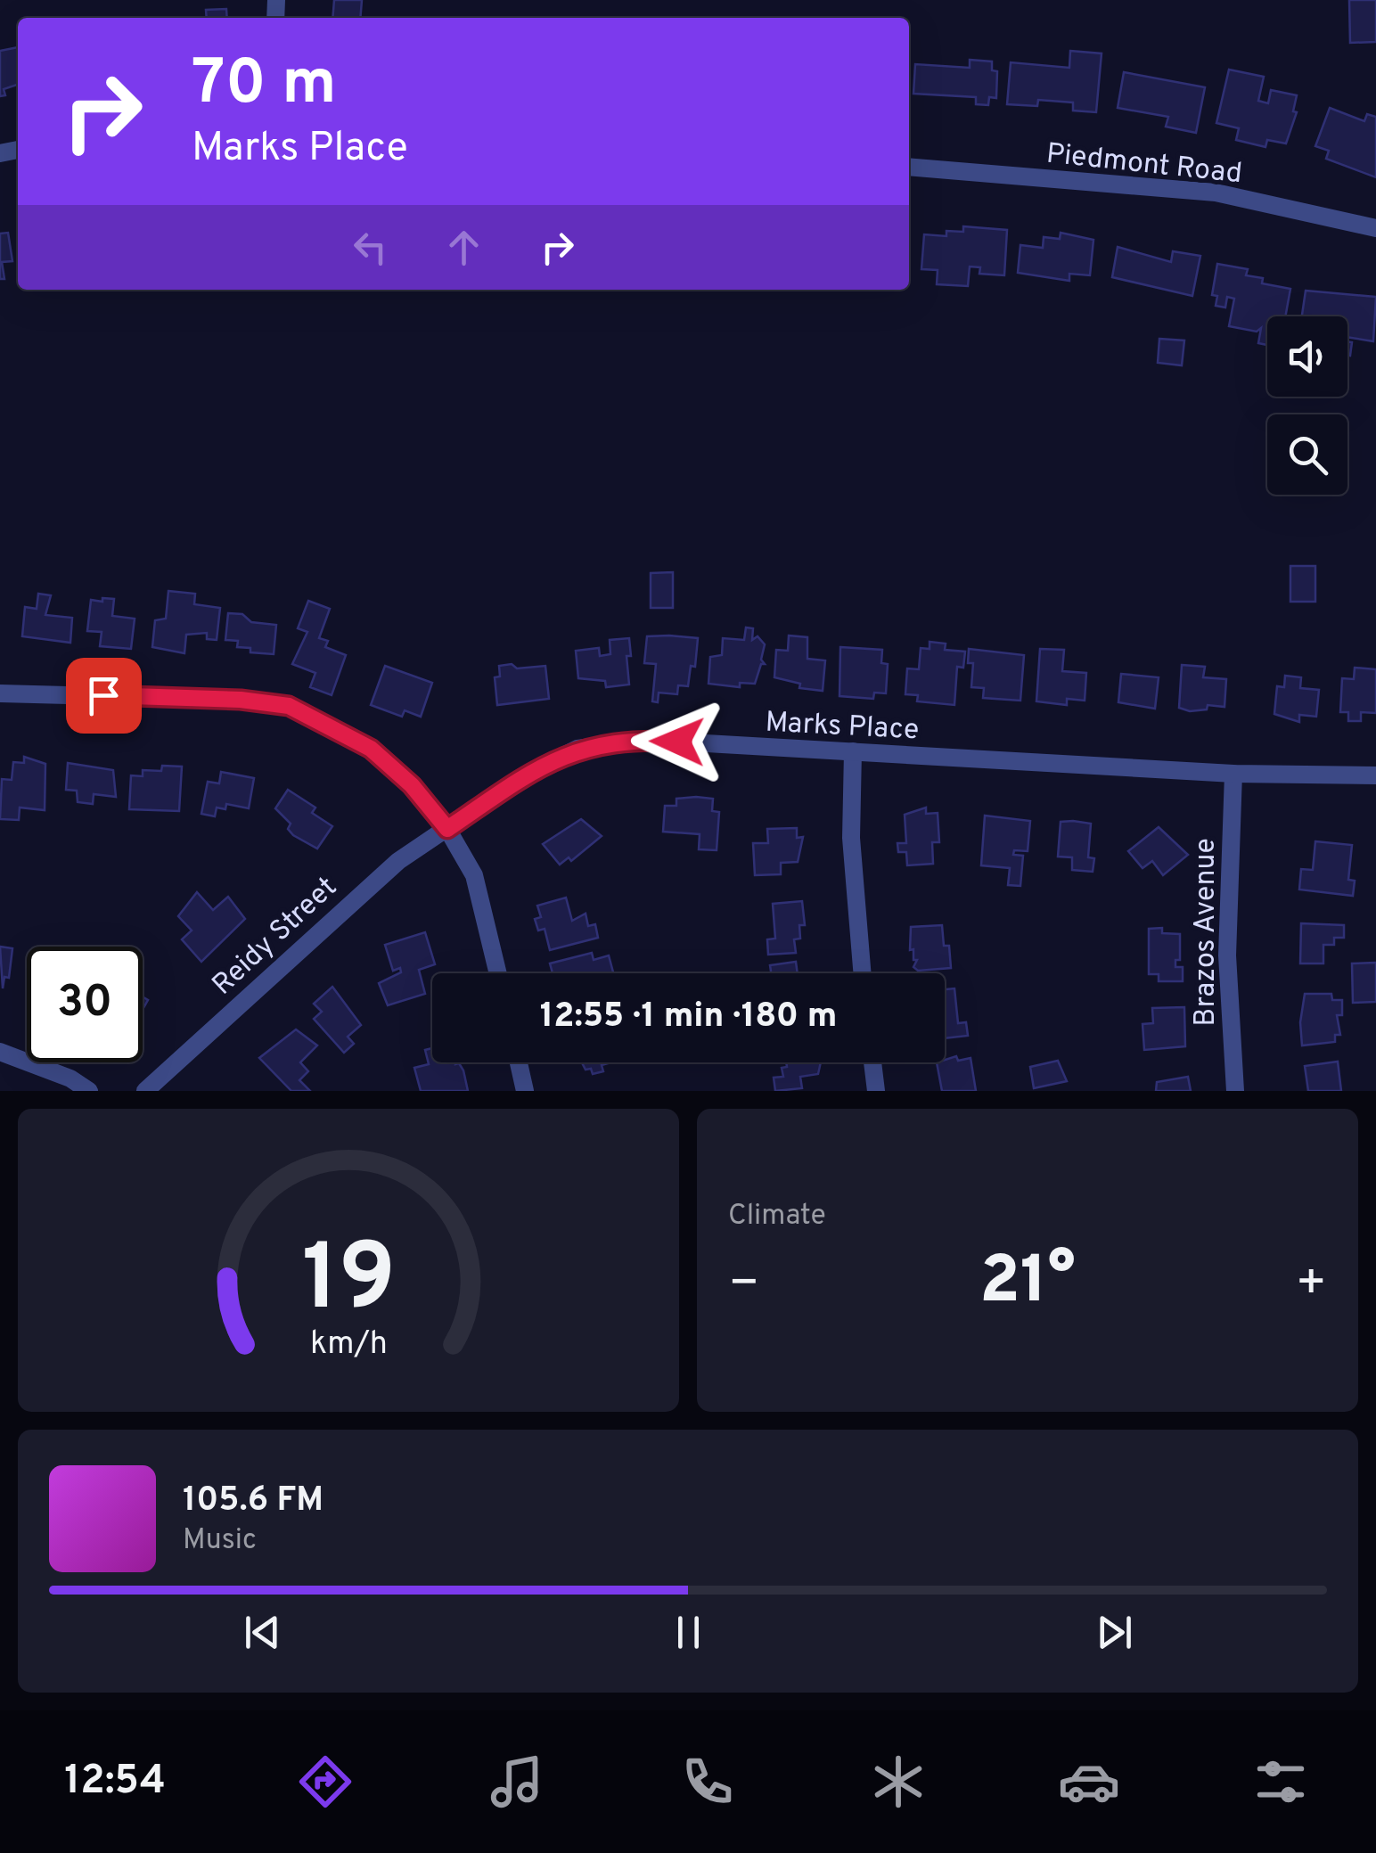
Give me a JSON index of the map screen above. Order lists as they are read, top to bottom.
{
  "streets": {
    "street": [
      "Piedmont Road",
      "Marks Place",
      "Brazos Avenue",
      "Reidy Street"
    ]
  },
  "crossings": [
    ["Marks Place", "Brazos Avenue"],
    ["Marks Place", "Reidy Street"]
  ],
  "page": {
    "turn": ["70 m", "Marks Place"],
    "limit": "30",
    "trip": "12:55 · 1 min · 180 m",
    "tile": "Climate",
    "heat": ["−", "21°", "+"],
    "song": ["105.6 FM", "Music"],
    "tabs": "12:54",
    "gauge": ["19", "km/h"]
  }
}
